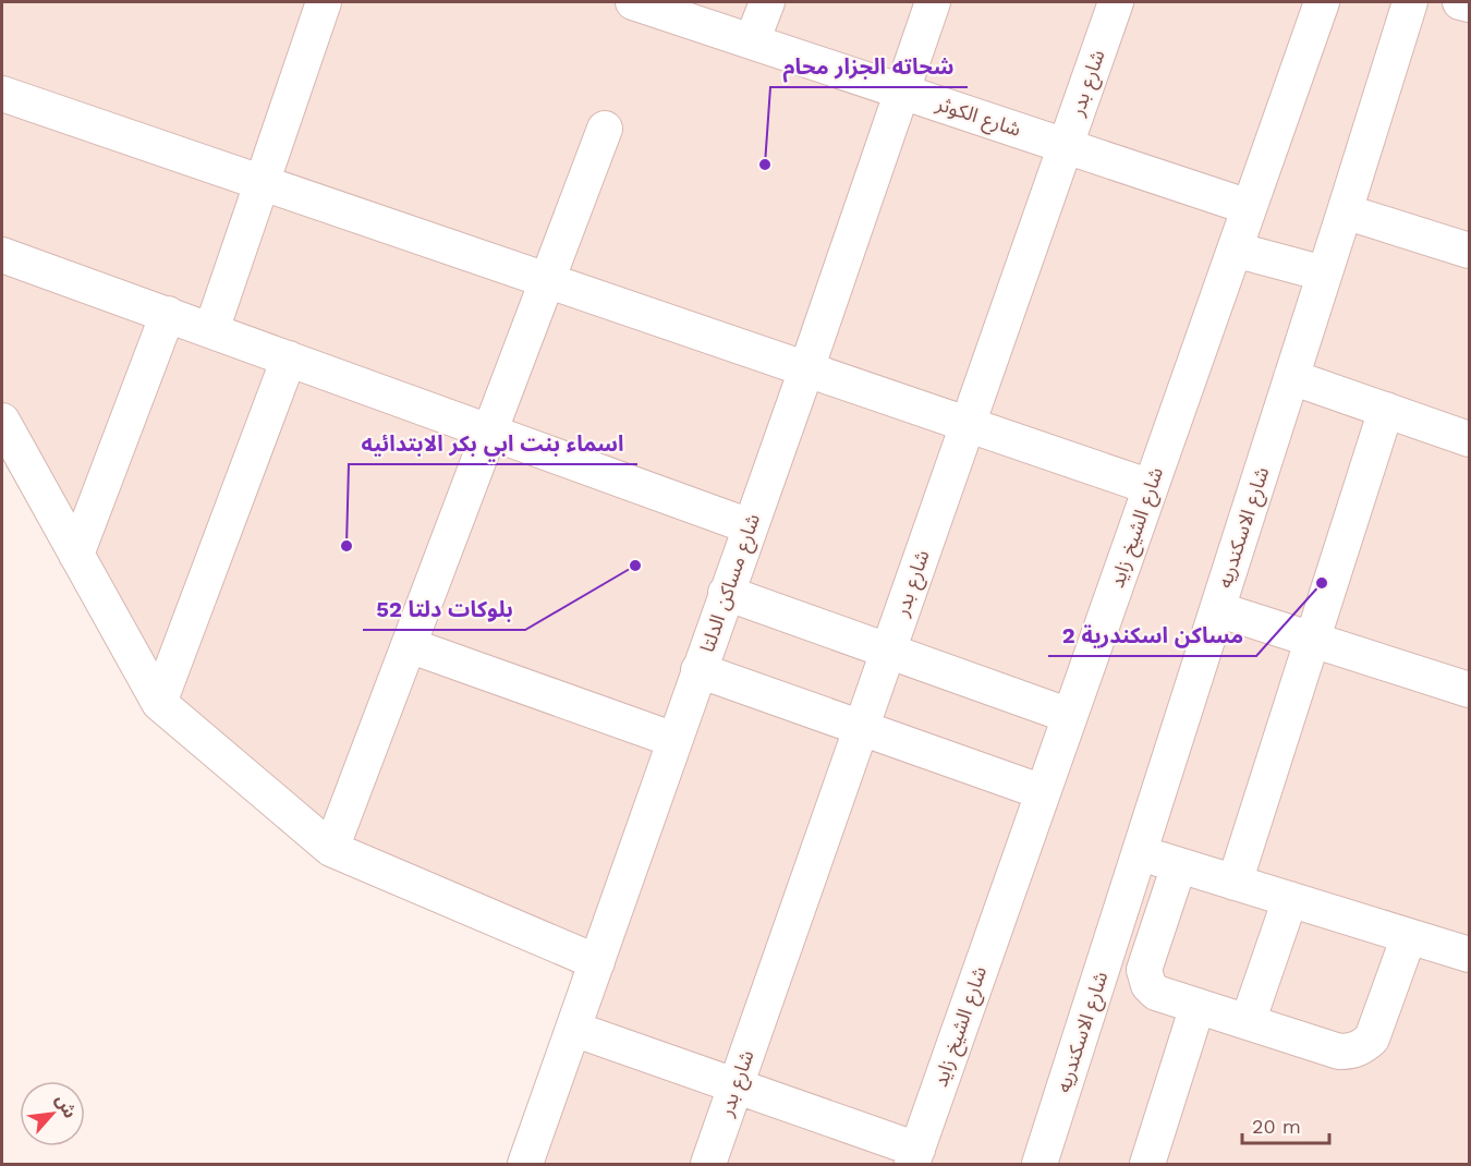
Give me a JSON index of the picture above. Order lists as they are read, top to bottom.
{
  "streets": {
    "street": [
      "شارع بدر",
      "شارع الكوثر",
      "شارع الشيخ زايد",
      "شارع الاسكندريه",
      "شارع مساكن الدلتا"
    ]
  },
  "crossings": [
    ["شارع بدر", "شارع الكوثر"],
    ["شارع الكوثر", "شارع الشيخ زايد"],
    ["شارع الكوثر", "شارع مساكن الدلتا"]
  ],
  "places": [
    "شحاته الجزار محام",
    "اسماء بنت ابي بكر الابتدائيه",
    "بلوكات دلتا 52",
    "مساكن اسكندرية 2"
  ],
  "scale_bar": "20 m",
  "north": "top right"
}
